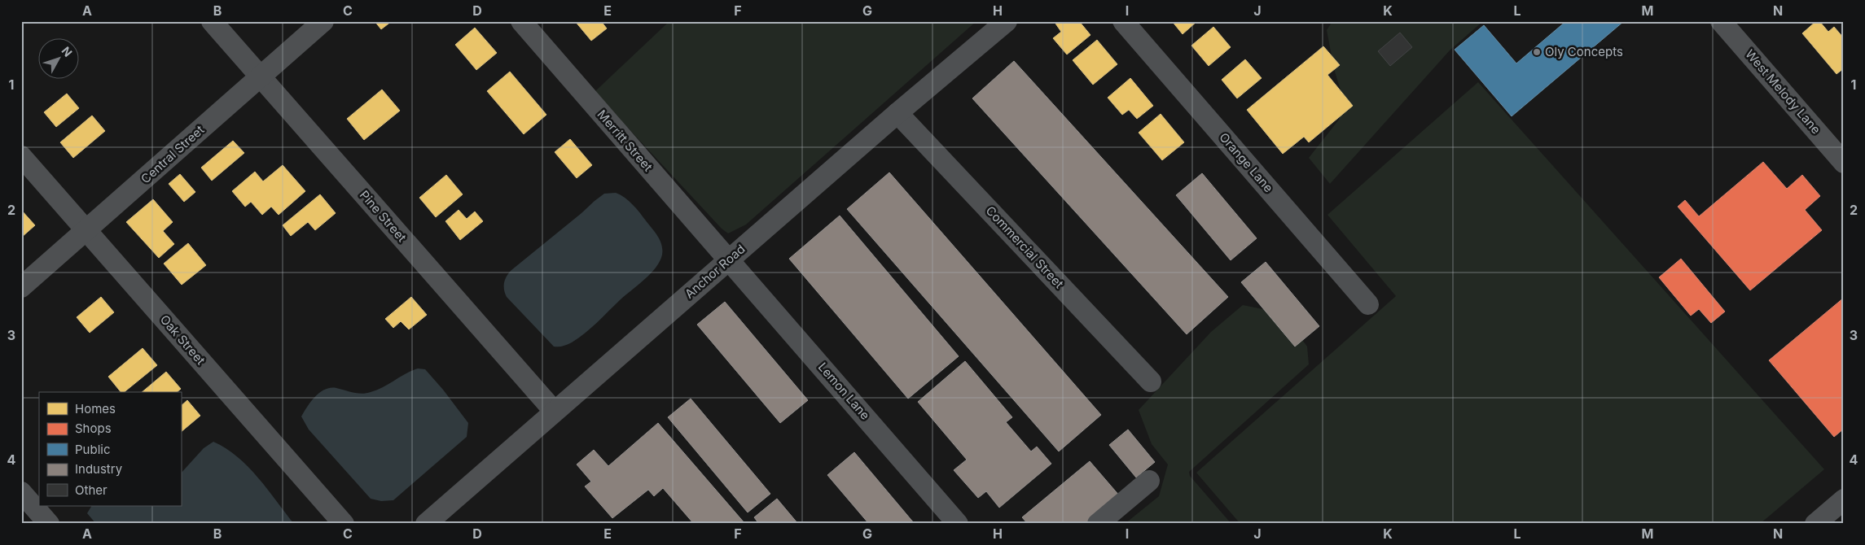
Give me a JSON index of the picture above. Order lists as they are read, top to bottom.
{
  "streets": {
    "street": [
      "West Melody Lane",
      "Merritt Street",
      "Central Street",
      "Orange Lane",
      "Pine Street",
      "Commercial Street",
      "Anchor Road",
      "Oak Street",
      "Lemon Lane"
    ]
  },
  "crossings": [
    ["Merritt Street", "Anchor Road"],
    ["Merritt Street", "Lemon Lane"],
    ["Central Street", "Pine Street"],
    ["Central Street", "Oak Street"],
    ["Pine Street", "Anchor Road"],
    ["Commercial Street", "Anchor Road"],
    ["Anchor Road", "Lemon Lane"]
  ],
  "places": ["Oly Concepts"],
  "legend": [
    "Homes",
    "Shops",
    "Public",
    "Industry",
    "Other"
  ],
  "north": "top right",
  "grid": {
    "columns": [
      "A",
      "B",
      "C",
      "D",
      "E",
      "F",
      "G",
      "H",
      "I",
      "J",
      "K",
      "L",
      "M",
      "N"
    ],
    "rows": [
      "1",
      "2",
      "3",
      "4"
    ]
  }
}
